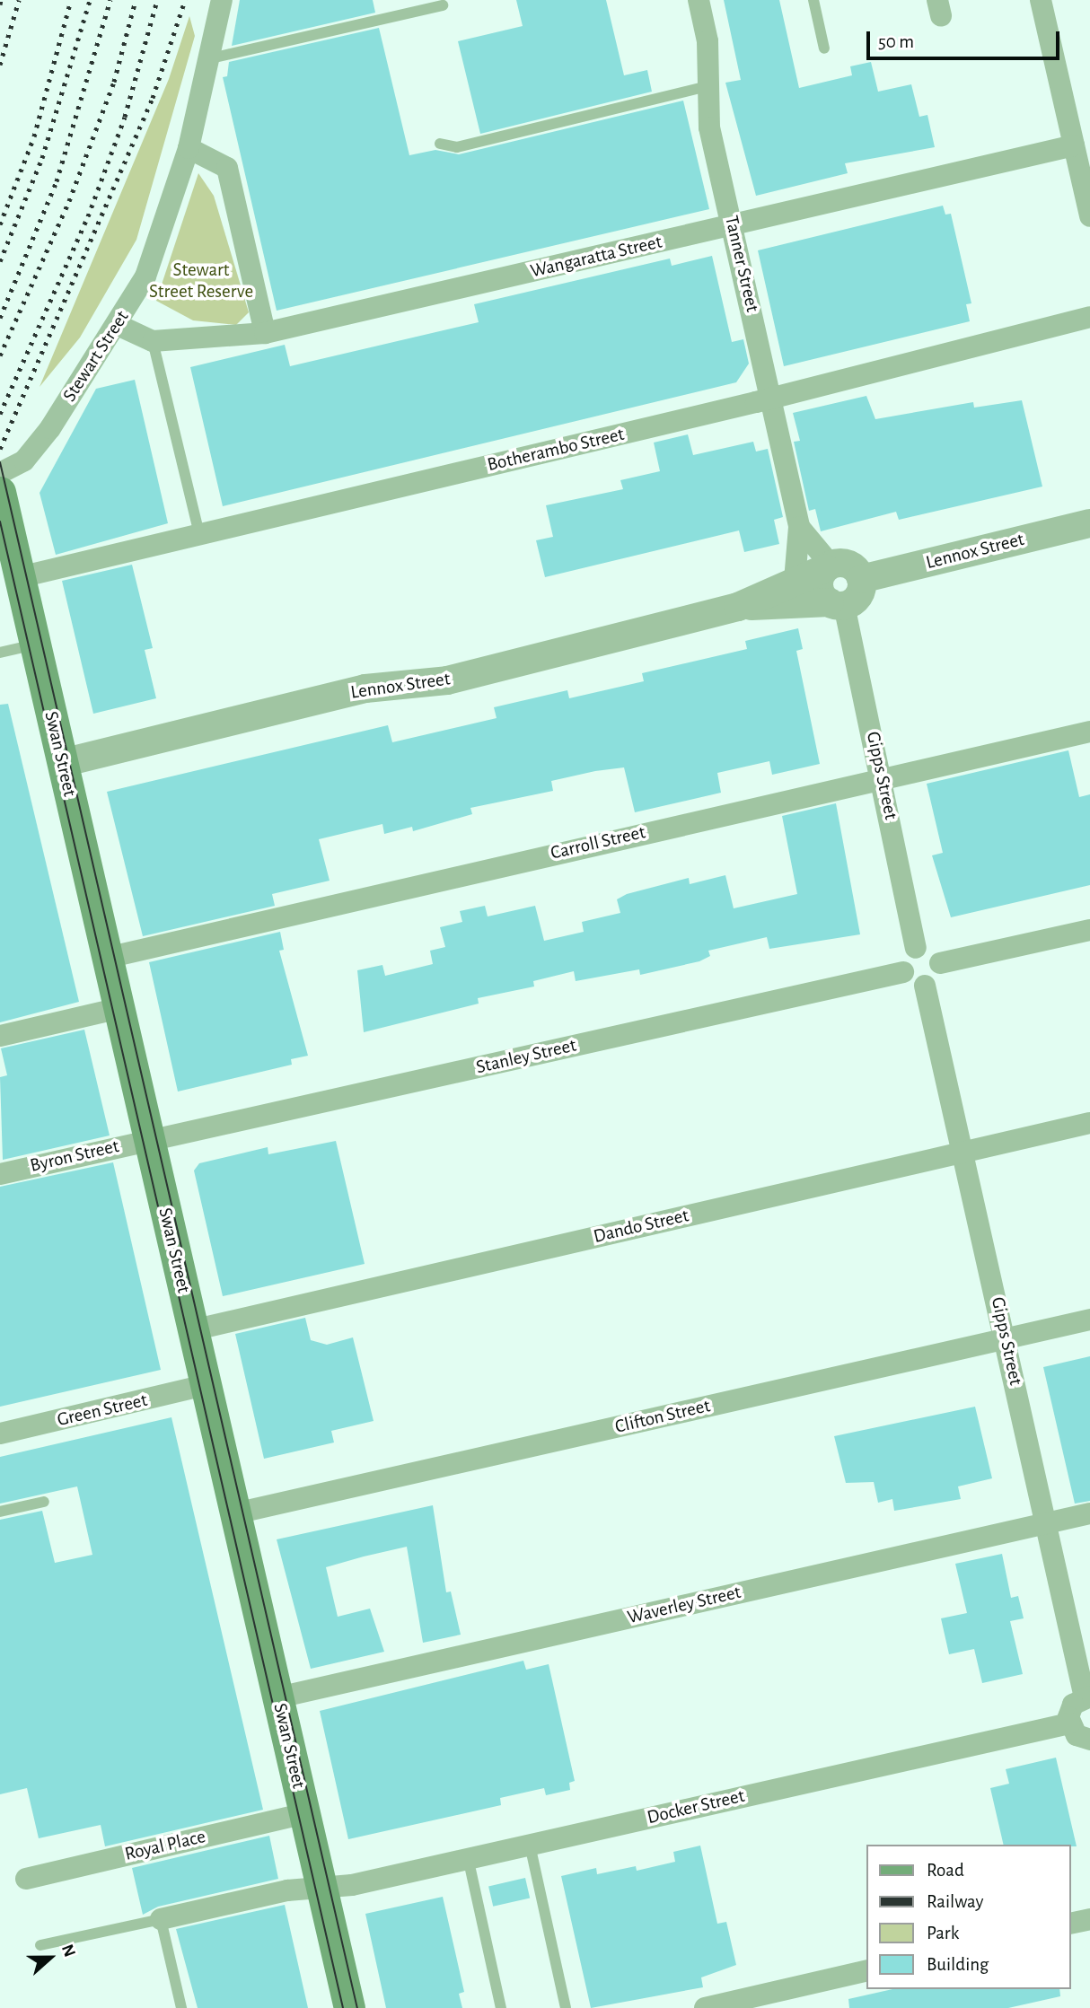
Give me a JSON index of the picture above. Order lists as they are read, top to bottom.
{
  "streets": {
    "main road": ["Swan Street"],
    "street": [
      "Wangaratta Street",
      "Tanner Street",
      "Stewart Street",
      "Botherambo Street",
      "Lennox Street",
      "Gipps Street",
      "Carroll Street",
      "Stanley Street",
      "Byron Street",
      "Dando Street",
      "Green Street",
      "Clifton Street",
      "Waverley Street",
      "Docker Street",
      "Royal Place"
    ]
  },
  "crossings": [
    ["Wangaratta Street", "Tanner Street"],
    ["Wangaratta Street", "Stewart Street"],
    ["Tanner Street", "Botherambo Street"],
    ["Tanner Street", "Lennox Street"],
    ["Tanner Street", "Gipps Street"],
    ["Botherambo Street", "Swan Street"],
    ["Lennox Street", "Swan Street"],
    ["Lennox Street", "Gipps Street"],
    ["Swan Street", "Carroll Street"],
    ["Swan Street", "Stanley Street"],
    ["Swan Street", "Byron Street"],
    ["Swan Street", "Dando Street"],
    ["Swan Street", "Green Street"],
    ["Swan Street", "Clifton Street"],
    ["Swan Street", "Waverley Street"],
    ["Swan Street", "Docker Street"],
    ["Swan Street", "Royal Place"],
    ["Gipps Street", "Carroll Street"],
    ["Gipps Street", "Stanley Street"],
    ["Gipps Street", "Dando Street"],
    ["Gipps Street", "Clifton Street"],
    ["Gipps Street", "Waverley Street"],
    ["Stanley Street", "Byron Street"]
  ],
  "parks": ["Stewart Street Reserve"],
  "legend": [
    "Road",
    "Railway",
    "Park",
    "Building"
  ],
  "scale_bar": "50 m",
  "north": "right"
}
